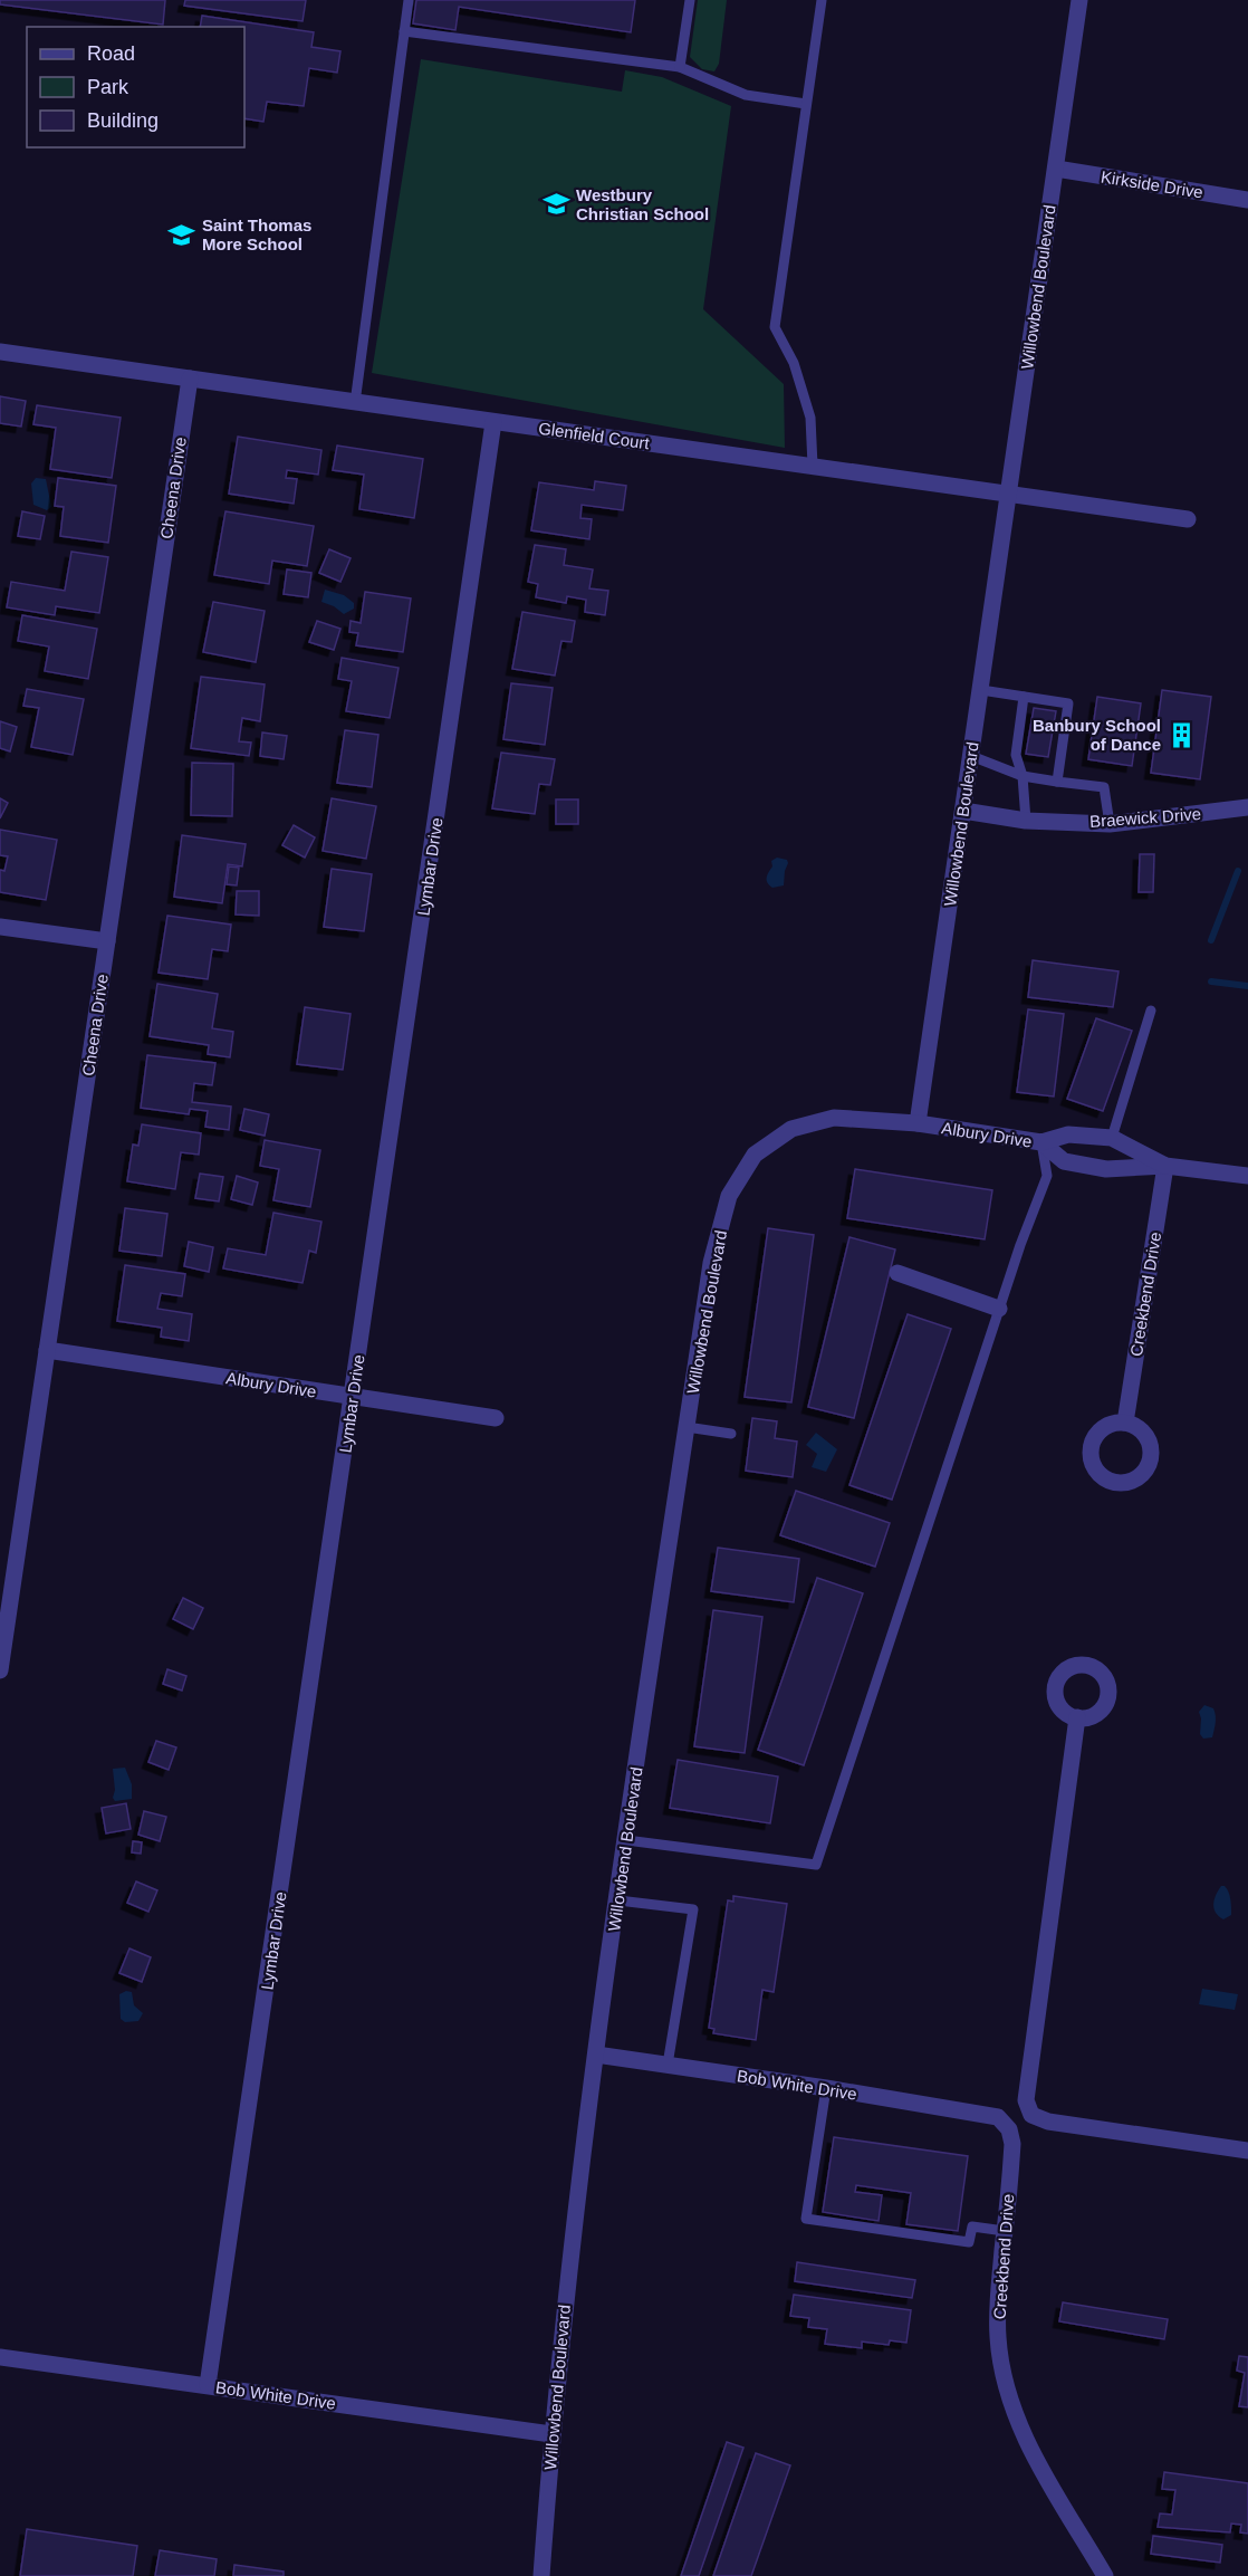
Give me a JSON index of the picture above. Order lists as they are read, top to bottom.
{
  "streets": {
    "street": [
      "Kirkside Drive",
      "Willowbend Boulevard",
      "Glenfield Court",
      "Cheena Drive",
      "Braewick Drive",
      "Lymbar Drive",
      "Albury Drive",
      "Creekbend Drive",
      "Bob White Drive"
    ]
  },
  "crossings": [
    ["Kirkside Drive", "Willowbend Boulevard"],
    ["Willowbend Boulevard", "Glenfield Court"],
    ["Willowbend Boulevard", "Braewick Drive"],
    ["Willowbend Boulevard", "Albury Drive"],
    ["Willowbend Boulevard", "Bob White Drive"],
    ["Glenfield Court", "Cheena Drive"],
    ["Glenfield Court", "Lymbar Drive"],
    ["Cheena Drive", "Albury Drive"],
    ["Lymbar Drive", "Albury Drive"],
    ["Lymbar Drive", "Bob White Drive"],
    ["Albury Drive", "Creekbend Drive"],
    ["Creekbend Drive", "Bob White Drive"]
  ],
  "places": {
    "school or university": ["Westbury Christian School", "Saint Thomas More School"],
    "building": ["Banbury School of Dance"]
  },
  "legend": ["Road", "Park", "Building"]
}
